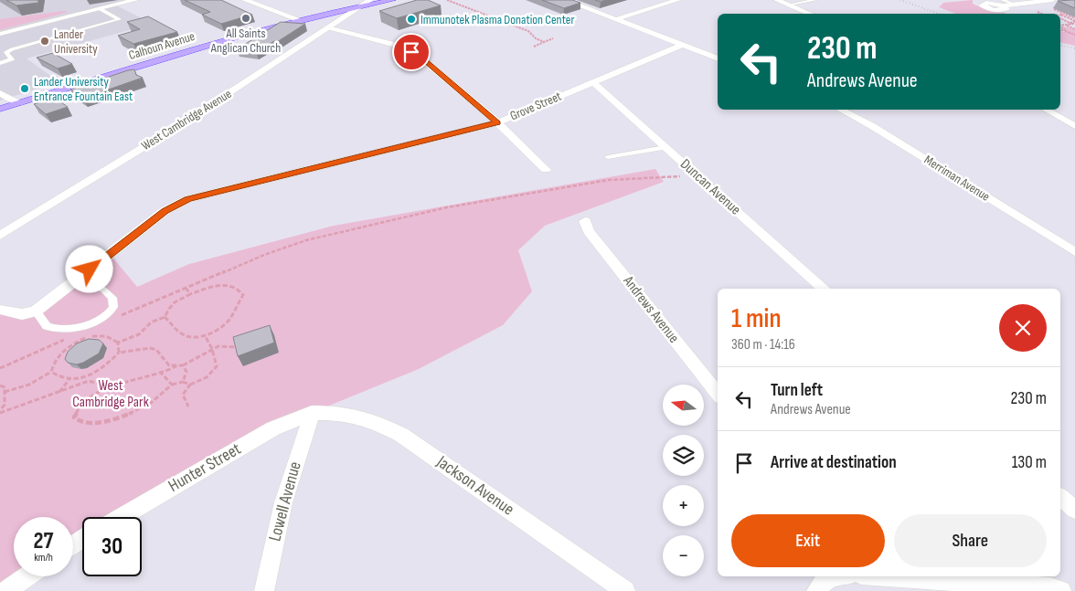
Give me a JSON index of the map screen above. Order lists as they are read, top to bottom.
{
  "streets": {
    "main road": ["Calhoun Avenue"],
    "street": [
      "Grove Street",
      "West Cambridge Avenue",
      "Merriman Avenue",
      "Duncan Avenue",
      "Andrews Avenue",
      "Hunter Street",
      "Jackson Avenue",
      "Lowell Avenue"
    ]
  },
  "crossings": [
    ["Calhoun Avenue", "West Cambridge Avenue"],
    ["Grove Street", "Duncan Avenue"],
    ["Hunter Street", "Jackson Avenue"],
    ["Hunter Street", "Lowell Avenue"],
    ["Jackson Avenue", "Lowell Avenue"]
  ],
  "parks": ["West Cambridge Park"],
  "places": [
    "All Saints Anglican Church",
    "Immunotek Plasma Donation Center",
    "Lander University",
    "Lander University Entrance Fountain East"
  ],
  "north": "left",
  "page": {
    "turn": ["230 m", "Andrews Avenue"],
    "heading": ["1 min", "360 m · 14:16"],
    "list": [
      {
        "name": "Turn left",
        "note": "Andrews Avenue",
        "value": "230 m"
      },
      {
        "name": "Arrive at destination",
        "value": "130 m"
      }
    ],
    "map_buttons": ["+", "−"],
    "buttons": ["Exit", "Share"],
    "speed": "27 km/h",
    "limit": "30"
  }
}
